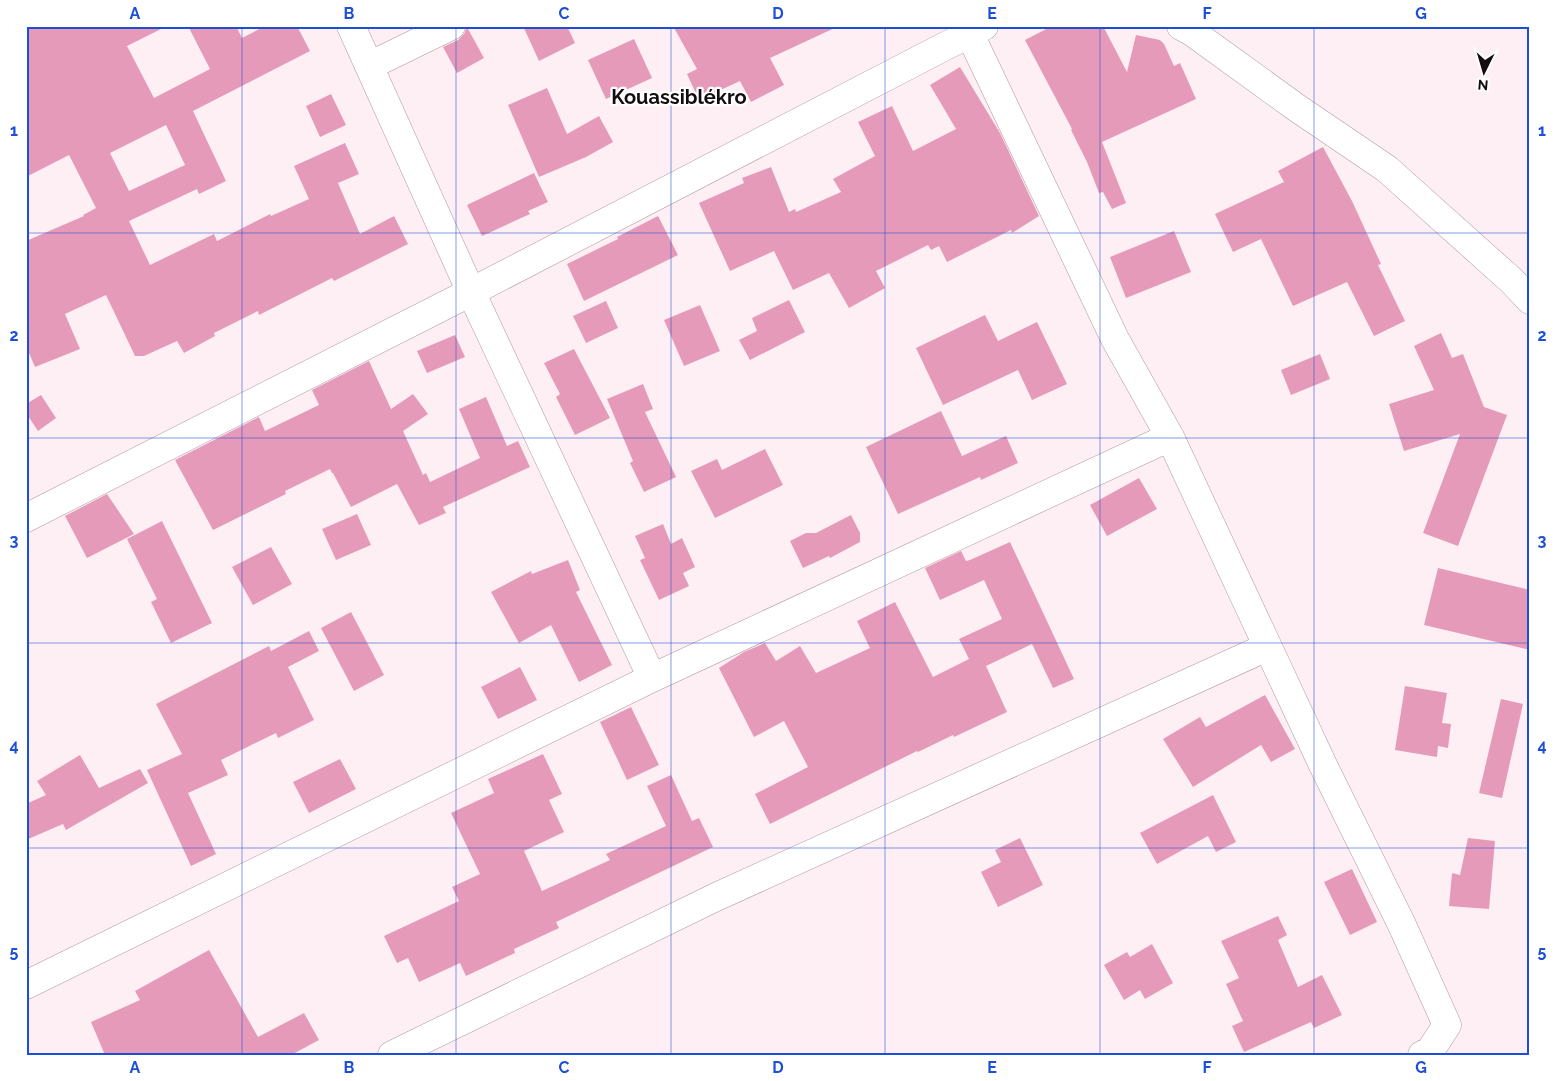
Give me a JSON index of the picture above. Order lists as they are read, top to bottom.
{
  "districts": ["Kouassiblékro"],
  "north": "bottom",
  "grid": {
    "columns": [
      "A",
      "B",
      "C",
      "D",
      "E",
      "F",
      "G"
    ],
    "rows": [
      "1",
      "2",
      "3",
      "4",
      "5"
    ]
  }
}
